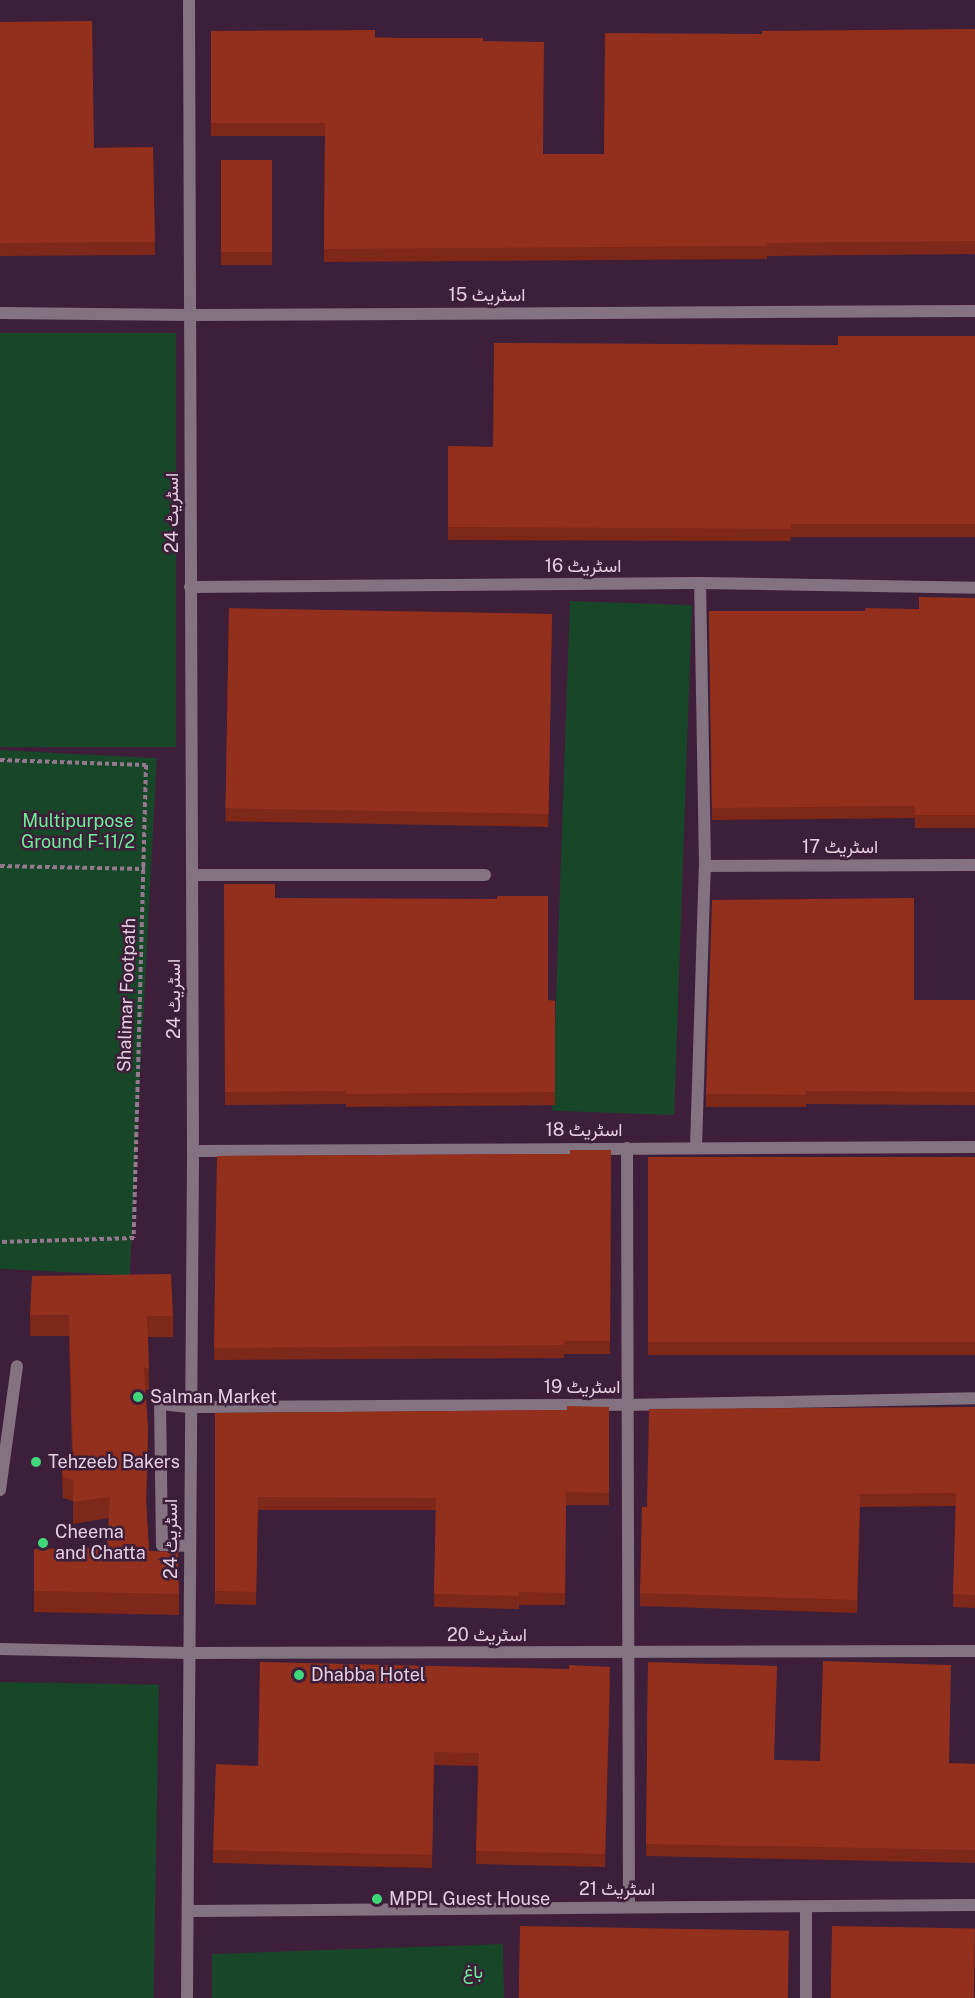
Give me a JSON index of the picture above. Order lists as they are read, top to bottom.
{
  "streets": {
    "street": [
      "اسٹریٹ 15",
      "اسٹریٹ 24",
      "اسٹریٹ 16",
      "اسٹریٹ 17",
      "اسٹریٹ 18",
      "اسٹریٹ 19",
      "اسٹریٹ 20",
      "اسٹریٹ 21"
    ],
    "path": ["Shalimar Footpath"]
  },
  "crossings": [
    ["اسٹریٹ 15", "اسٹریٹ 24"],
    ["اسٹریٹ 24", "اسٹریٹ 16"],
    ["اسٹریٹ 24", "اسٹریٹ 18"],
    ["اسٹریٹ 24", "اسٹریٹ 19"],
    ["اسٹریٹ 24", "اسٹریٹ 20"],
    ["اسٹریٹ 24", "اسٹریٹ 21"]
  ],
  "parks": ["Multipurpose Ground F-11/2", "باغ"],
  "places": [
    "Salman Market",
    "Tehzeeb Bakers",
    "Cheema and Chatta",
    "Dhabba Hotel",
    "MPPL Guest House"
  ]
}
